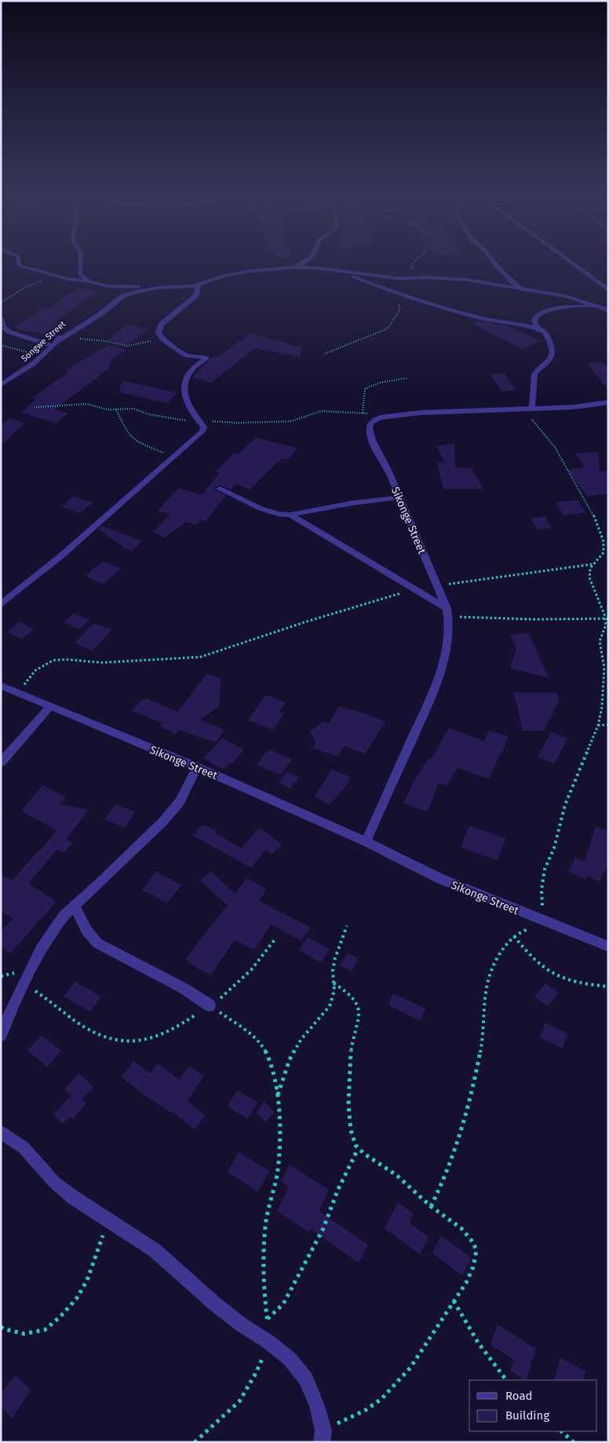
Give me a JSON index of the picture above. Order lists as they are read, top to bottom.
{
  "streets": {
    "street": ["Songwe Street", "Sikonge Street"]
  },
  "legend": ["Road", "Building"]
}
